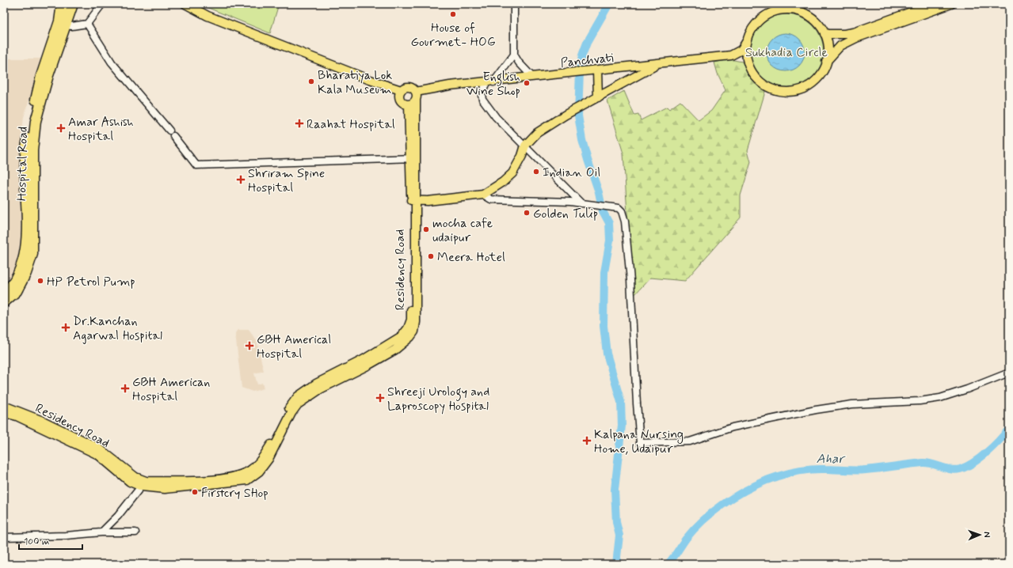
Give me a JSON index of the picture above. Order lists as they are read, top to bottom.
{
  "streets": {
    "highway": ["Hospital Road"],
    "main road": ["Panchvati", "Residency Road"]
  },
  "crossings": [
    ["Panchvati", "Residency Road"]
  ],
  "water": ["Ahar"],
  "parks": ["Sukhadia Circle"],
  "places": {
    "other": [
      "House of Gourmet- HOG",
      "Bharatiya Lok Kala Museum",
      "English Wine Shop",
      "Indian Oil",
      "Golden Tulip",
      "mocha cafe udaipur",
      "Meera Hotel",
      "HP Petrol Pump",
      "Firstcry SHop"
    ],
    "health": [
      "Raahat Hospital",
      "Amar Ashish Hospital",
      "Shriram Spine Hospital",
      "Dr.Kanchan Agarwal Hospital",
      "GBH Americal Hospital",
      "GBH American Hospital",
      "Shreeji Urology and Laproscopy Hospital",
      "Kalpana Nursing Home, Udaipur"
    ]
  },
  "scale_bar": "100 m",
  "north": "right"
}
